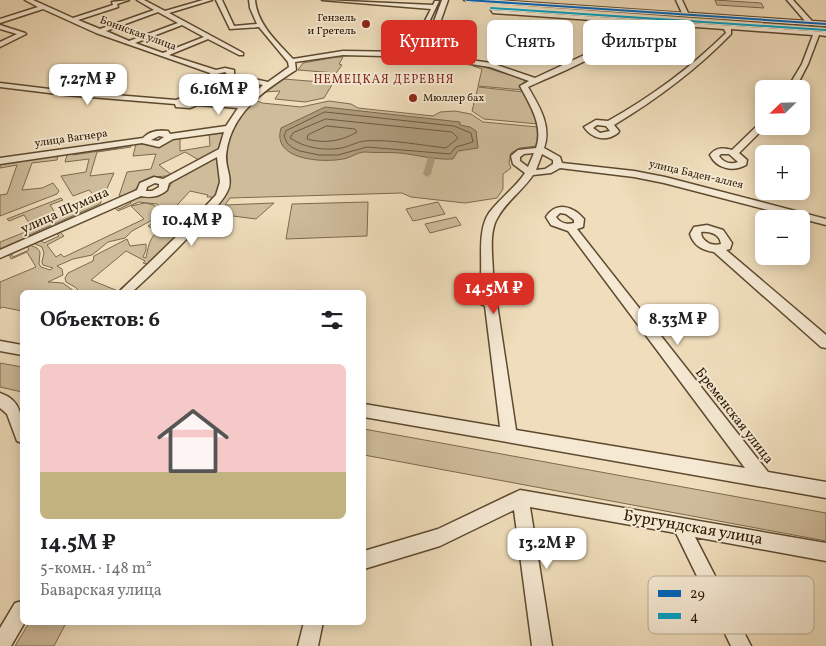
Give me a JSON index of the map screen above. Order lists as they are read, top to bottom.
{
  "streets": {
    "street": [
      "Боннская улица",
      "улица Вагнера",
      "улица Баден-аллея",
      "улица Шумана",
      "Бременская улица",
      "Бургундская улица"
    ]
  },
  "districts": ["НЕМЕЦКАЯ ДЕРЕВНЯ"],
  "places": ["Гензель и Гретель", "Мюллер бах"],
  "lines": ["transit line 29", "transit line 4"],
  "legend": ["29", "4"],
  "north": "bottom left",
  "page": {
    "chip": ["Купить", "Снять", "Фильтры"],
    "price": [
      "7.27M ₽",
      "6.16M ₽",
      "10.4M ₽",
      "14.5M ₽",
      "8.33M ₽",
      "13.2M ₽"
    ],
    "map_buttons": ["+", "−"],
    "heading": "Объектов: 6",
    "list": [
      {
        "name": "14.5M ₽",
        "note": "5-комн. · 148 m² · Баварская улица"
      }
    ]
  }
}
